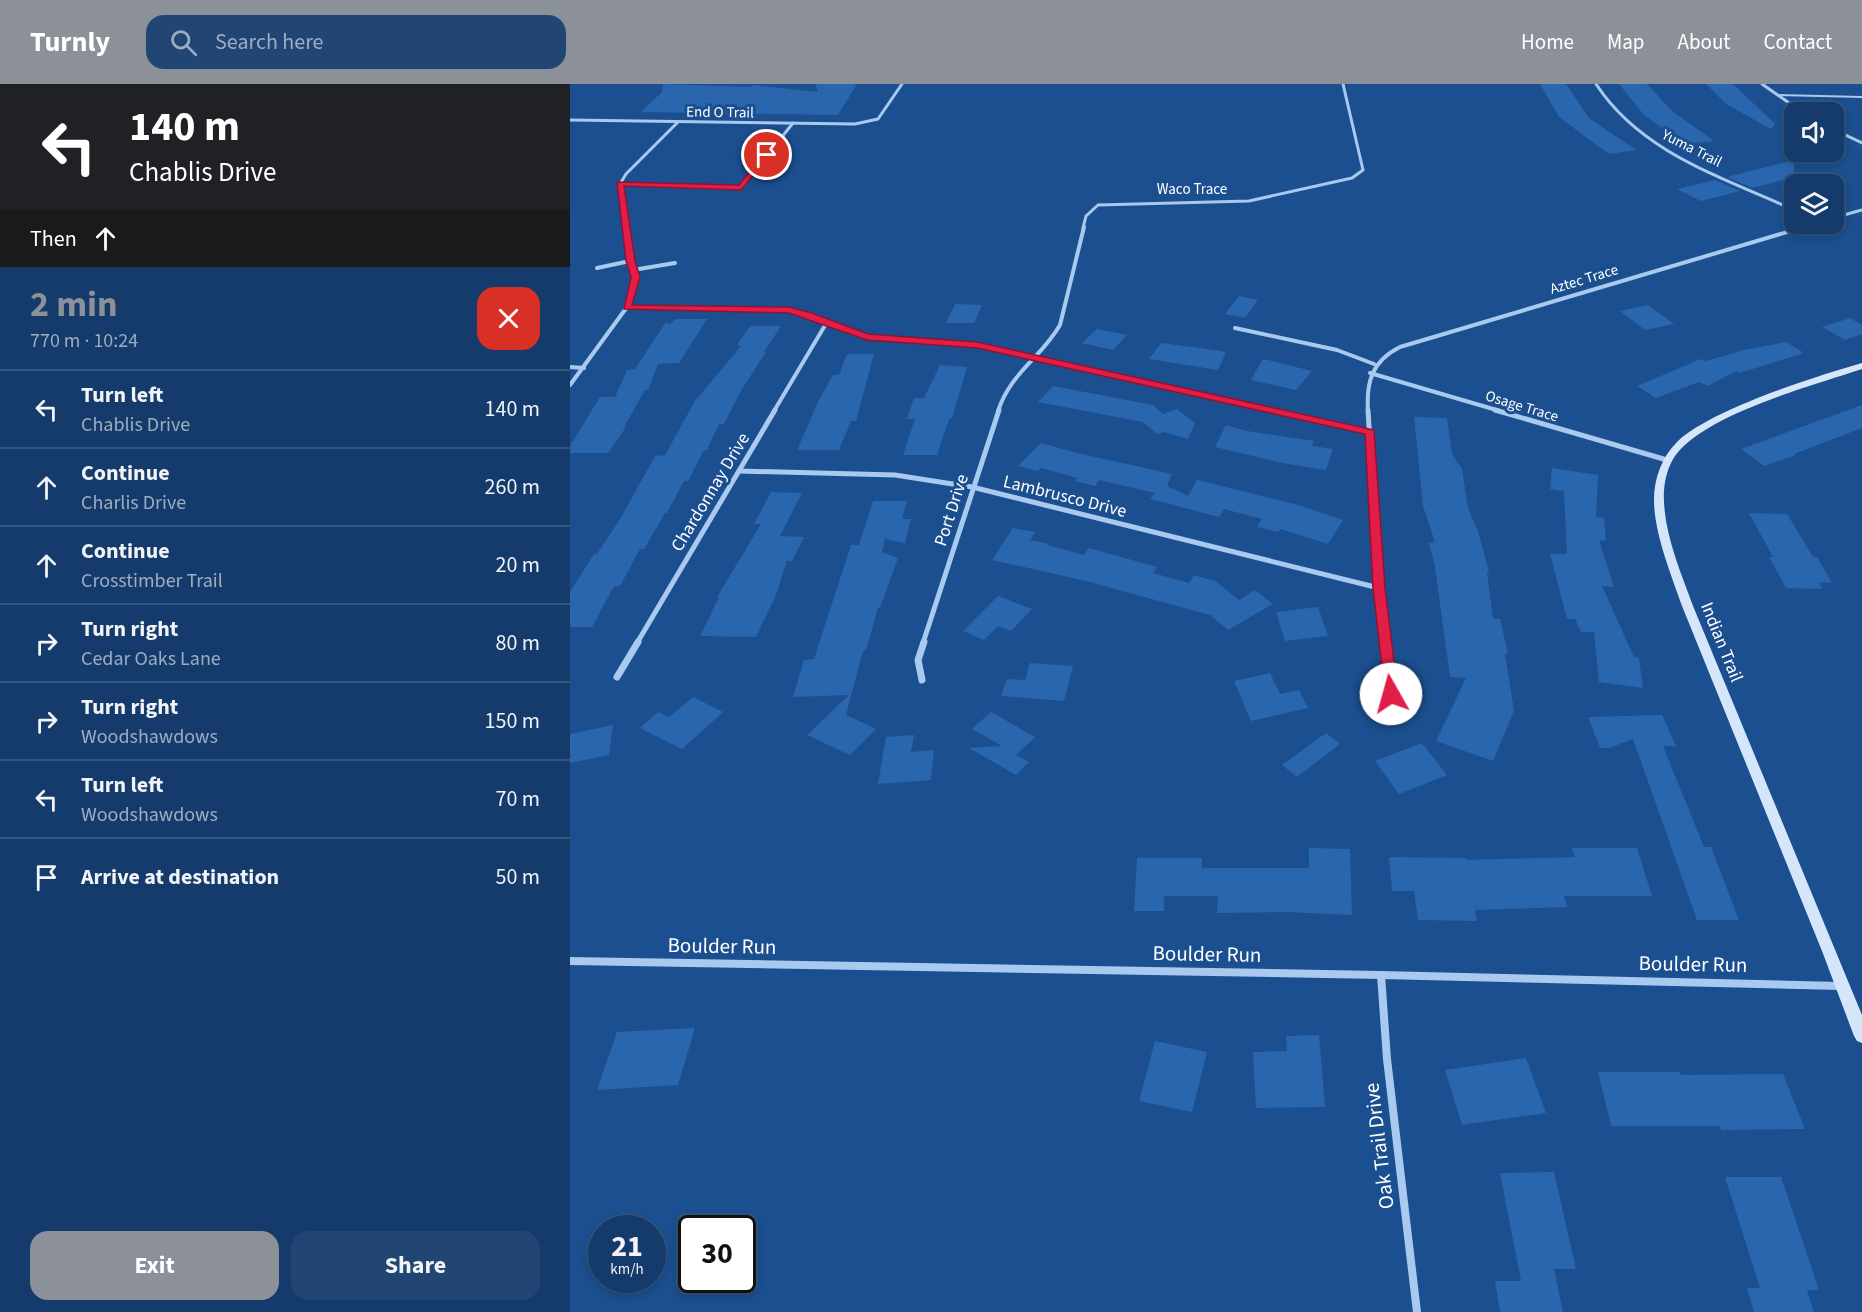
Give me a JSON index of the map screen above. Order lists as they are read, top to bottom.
{
  "streets": {
    "street": [
      "End O Trail",
      "Yuma Trail",
      "Waco Trace",
      "Aztec Trace",
      "Osage Trace",
      "Chardonnay Drive",
      "Lambrusco Drive",
      "Port Drive",
      "Indian Trail",
      "Boulder Run",
      "Oak Trail Drive"
    ]
  },
  "crossings": [
    ["Waco Trace", "Port Drive"],
    ["Osage Trace", "Indian Trail"],
    ["Chardonnay Drive", "Lambrusco Drive"],
    ["Lambrusco Drive", "Port Drive"],
    ["Indian Trail", "Boulder Run"],
    ["Boulder Run", "Oak Trail Drive"]
  ],
  "page": {
    "header": "Turnly",
    "search": "Search here",
    "nav": [
      "Home",
      "Map",
      "About",
      "Contact"
    ],
    "turn": ["140 m", "Chablis Drive"],
    "then": "Then",
    "heading": ["2 min", "770 m · 10:24"],
    "list": [
      {
        "name": "Turn left",
        "note": "Chablis Drive",
        "value": "140 m"
      },
      {
        "name": "Continue",
        "note": "Charlis Drive",
        "value": "260 m"
      },
      {
        "name": "Continue",
        "note": "Crosstimber Trail",
        "value": "20 m"
      },
      {
        "name": "Turn right",
        "note": "Cedar Oaks Lane",
        "value": "80 m"
      },
      {
        "name": "Turn right",
        "note": "Woodshawdows",
        "value": "150 m"
      },
      {
        "name": "Turn left",
        "note": "Woodshawdows",
        "value": "70 m"
      },
      {
        "name": "Arrive at destination",
        "value": "50 m"
      }
    ],
    "speed": "21 km/h",
    "limit": "30",
    "buttons": ["Exit", "Share"]
  }
}
